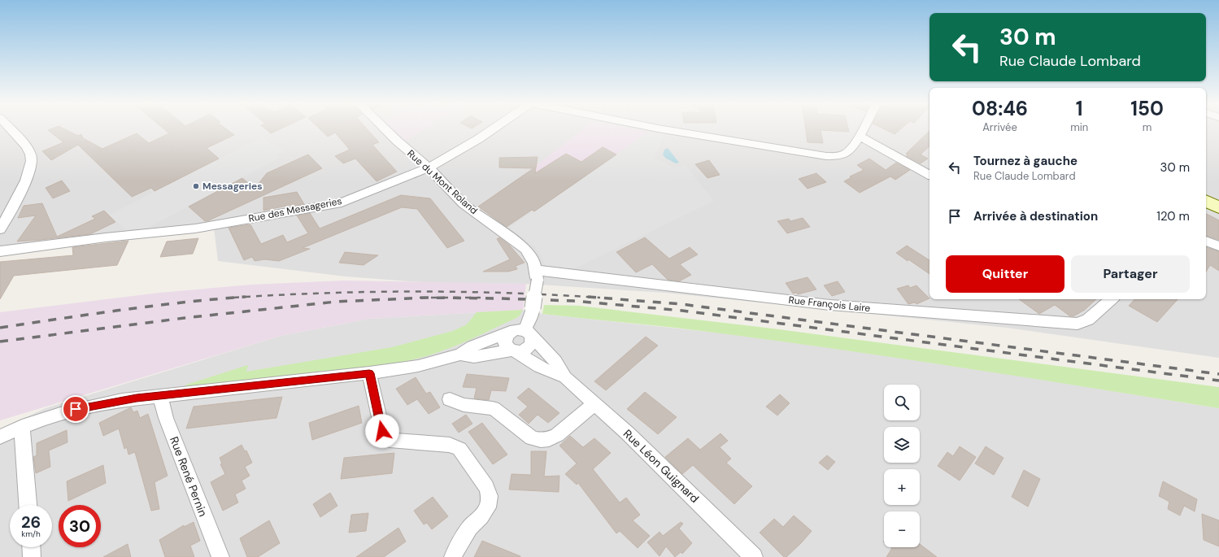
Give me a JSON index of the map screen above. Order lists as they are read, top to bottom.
{
  "streets": {
    "street": [
      "Rue du Mont Roland",
      "Rue des Messageries",
      "Rue François Laire",
      "Rue Léon Guignard",
      "Rue René Pernin"
    ]
  },
  "crossings": [
    ["Rue du Mont Roland", "Rue des Messageries"],
    ["Rue du Mont Roland", "Rue François Laire"]
  ],
  "places": ["Messageries"],
  "page": {
    "turn": ["30 m", "Rue Claude Lombard"],
    "eta": [
      "08:46",
      "Arrivée",
      "1",
      "min",
      "150",
      "m"
    ],
    "list": [
      {
        "name": "Tournez à gauche",
        "note": "Rue Claude Lombard",
        "value": "30 m"
      },
      {
        "name": "Arrivée à destination",
        "value": "120 m"
      }
    ],
    "buttons": ["Quitter", "Partager"],
    "map_buttons": ["+", "−"],
    "speed": "26 km/h",
    "limit": "30"
  }
}
